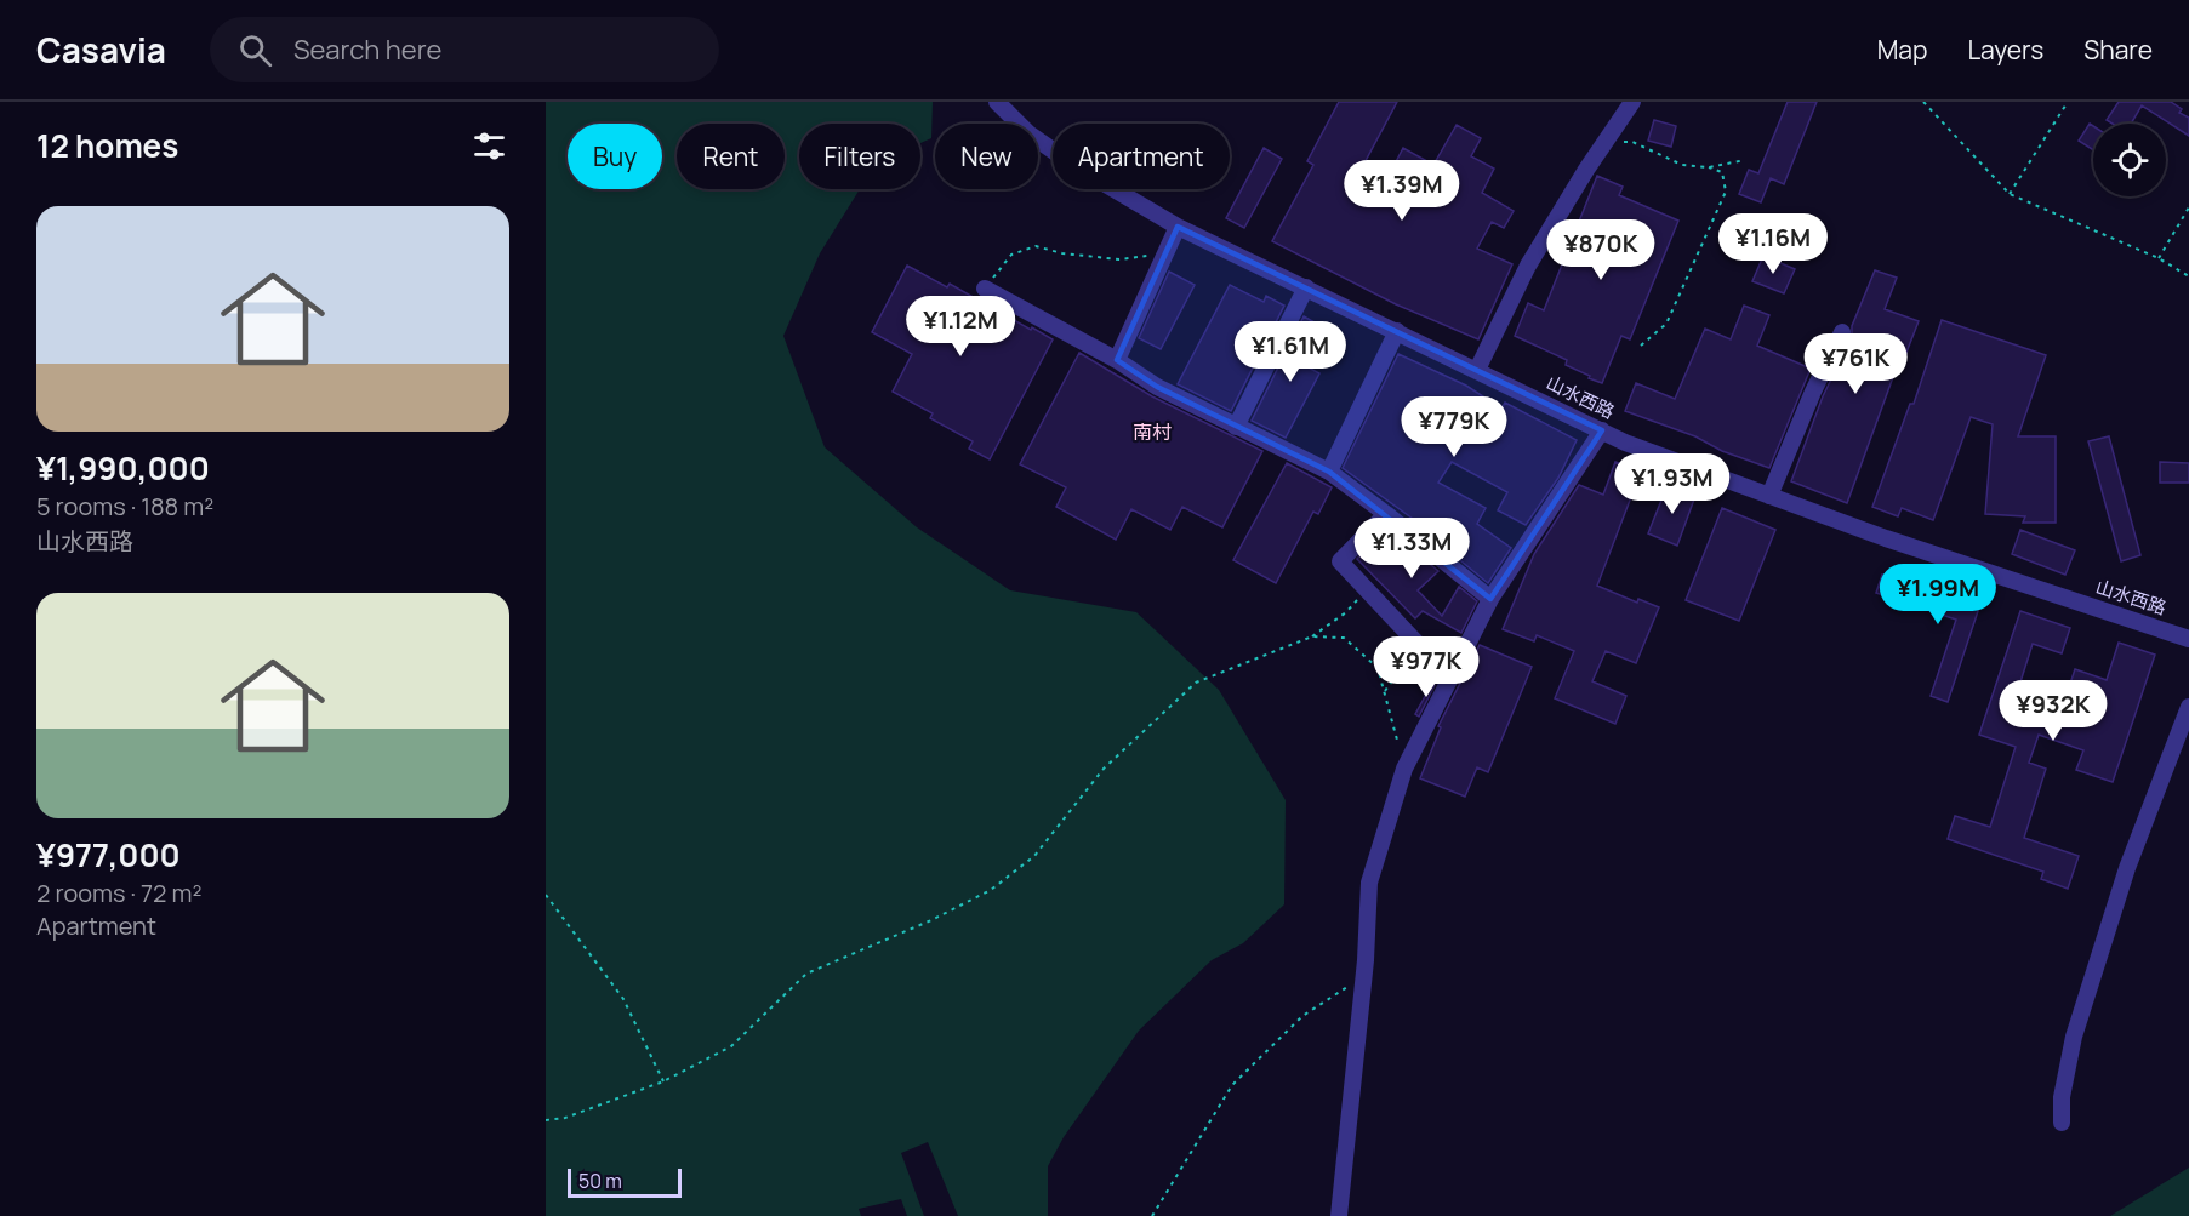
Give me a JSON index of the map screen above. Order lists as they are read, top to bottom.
{
  "streets": {
    "street": ["山水西路"]
  },
  "districts": ["南村"],
  "scale_bar": "50 m",
  "page": {
    "header": "Casavia",
    "search": "Search here",
    "nav": ["Map", "Layers", "Share"],
    "heading": "12 homes",
    "chip": [
      "Buy",
      "Rent",
      "Filters",
      "New",
      "Apartment"
    ],
    "price": [
      "¥1.39M",
      "¥1.16M",
      "¥870K",
      "¥1.12M",
      "¥1.61M",
      "¥761K",
      "¥779K",
      "¥1.93M",
      "¥1.33M",
      "¥1.99M",
      "¥977K",
      "¥932K"
    ],
    "list": [
      {
        "name": "¥1,990,000",
        "note": "5 rooms · 188 m² · 山水西路"
      },
      {
        "name": "¥977,000",
        "note": "2 rooms · 72 m² · Apartment"
      }
    ],
    "scale": "50 m"
  }
}
